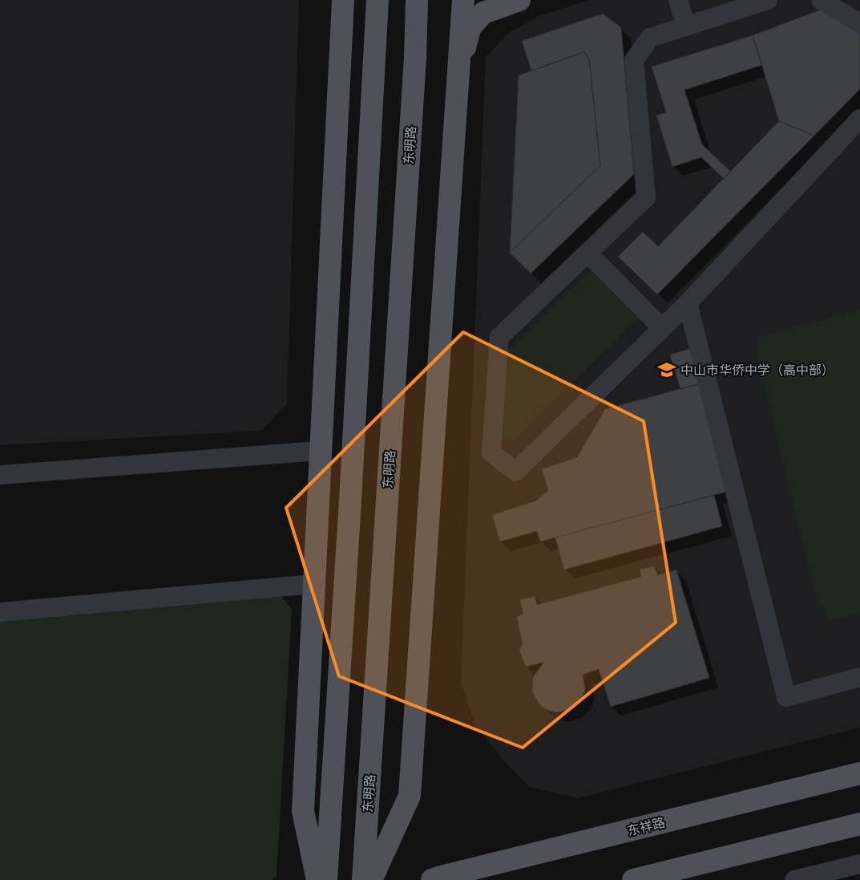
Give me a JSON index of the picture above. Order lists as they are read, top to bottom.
{
  "streets": {
    "main road": ["东明路", "东祥路"]
  },
  "places": {
    "school or university": ["中山市华侨中学（高中部）"]
  }
}
